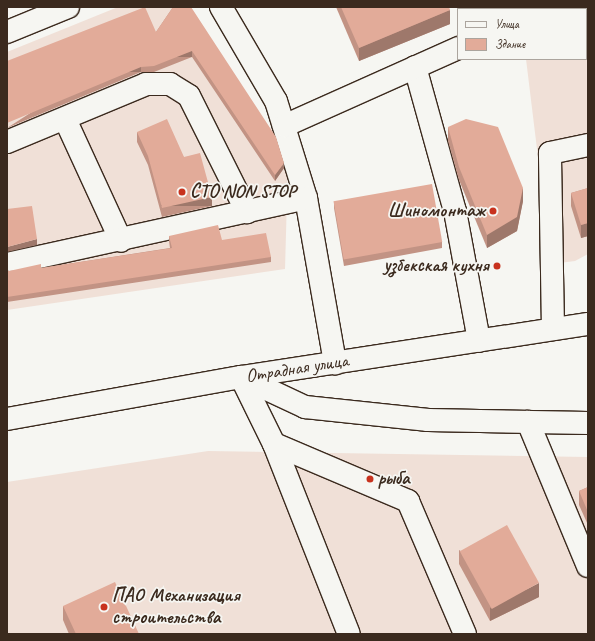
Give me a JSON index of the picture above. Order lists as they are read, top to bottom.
{
  "streets": {
    "main road": ["Отрадная улица"]
  },
  "places": [
    "СТО NON STOP",
    "Шиномонтаж",
    "узбекская кухня",
    "рыба",
    "ПАО Механизация строительства"
  ],
  "legend": ["Улица", "Здание"]
}
